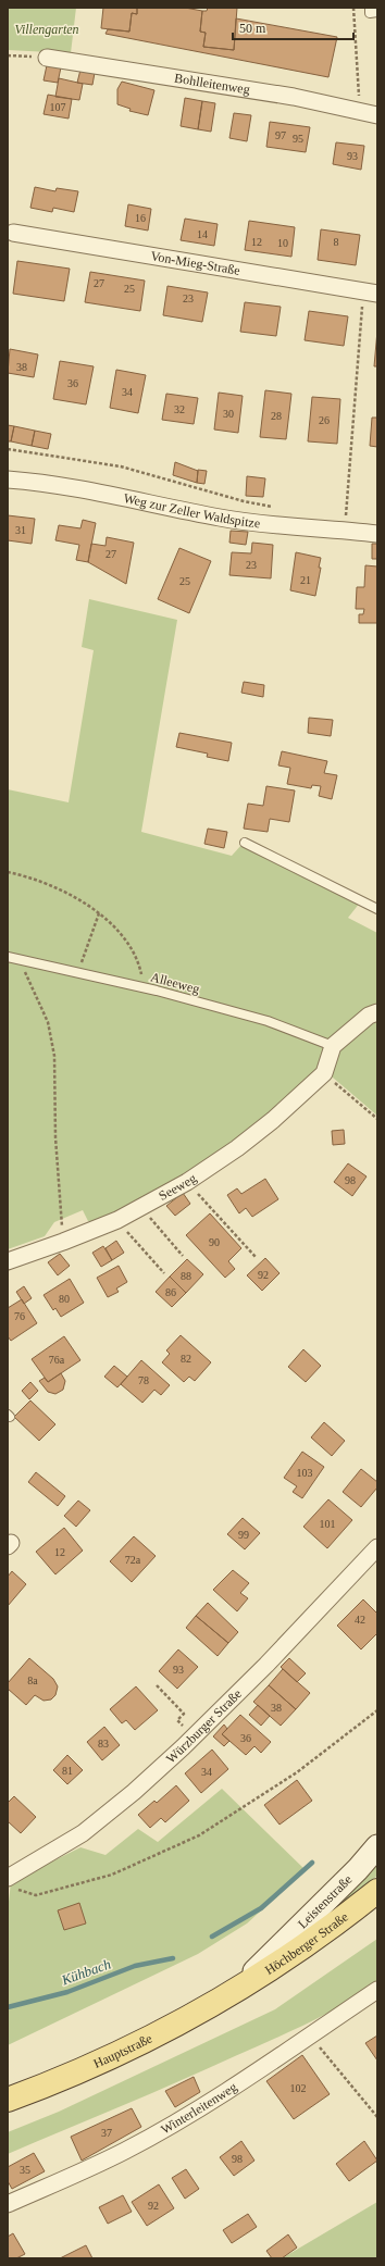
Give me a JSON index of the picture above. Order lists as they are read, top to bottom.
{
  "streets": {
    "main road": ["Leistenstraße", "Höchberger Straße", "Hauptstraße"],
    "street": [
      "Bohlleitenweg",
      "Von-Mieg-Straße",
      "Weg zur Zeller Waldspitze",
      "Seeweg",
      "Würzburger Straße",
      "Winterleitenweg"
    ],
    "lane": ["Alleeweg"]
  },
  "crossings": [
    ["Leistenstraße", "Höchberger Straße"],
    ["Leistenstraße", "Hauptstraße"],
    ["Höchberger Straße", "Hauptstraße"]
  ],
  "water": ["Kühbach"],
  "parks": ["Villengarten"],
  "house_numbers": [
    "107",
    "97",
    "95",
    "93",
    "16",
    "14",
    "12",
    "8",
    "10",
    "27",
    "25",
    "23",
    "38",
    "36",
    "34",
    "32",
    "30",
    "28",
    "26",
    "31",
    "27",
    "23",
    "21",
    "25",
    "98",
    "90",
    "92",
    "88",
    "86",
    "80",
    "76",
    "82",
    "76a",
    "78",
    "103",
    "101",
    "99",
    "12",
    "72a",
    "42",
    "93",
    "8a",
    "38",
    "36",
    "83",
    "81",
    "34",
    "102",
    "37",
    "98",
    "35",
    "92"
  ],
  "scale_bar": "50 m"
}
